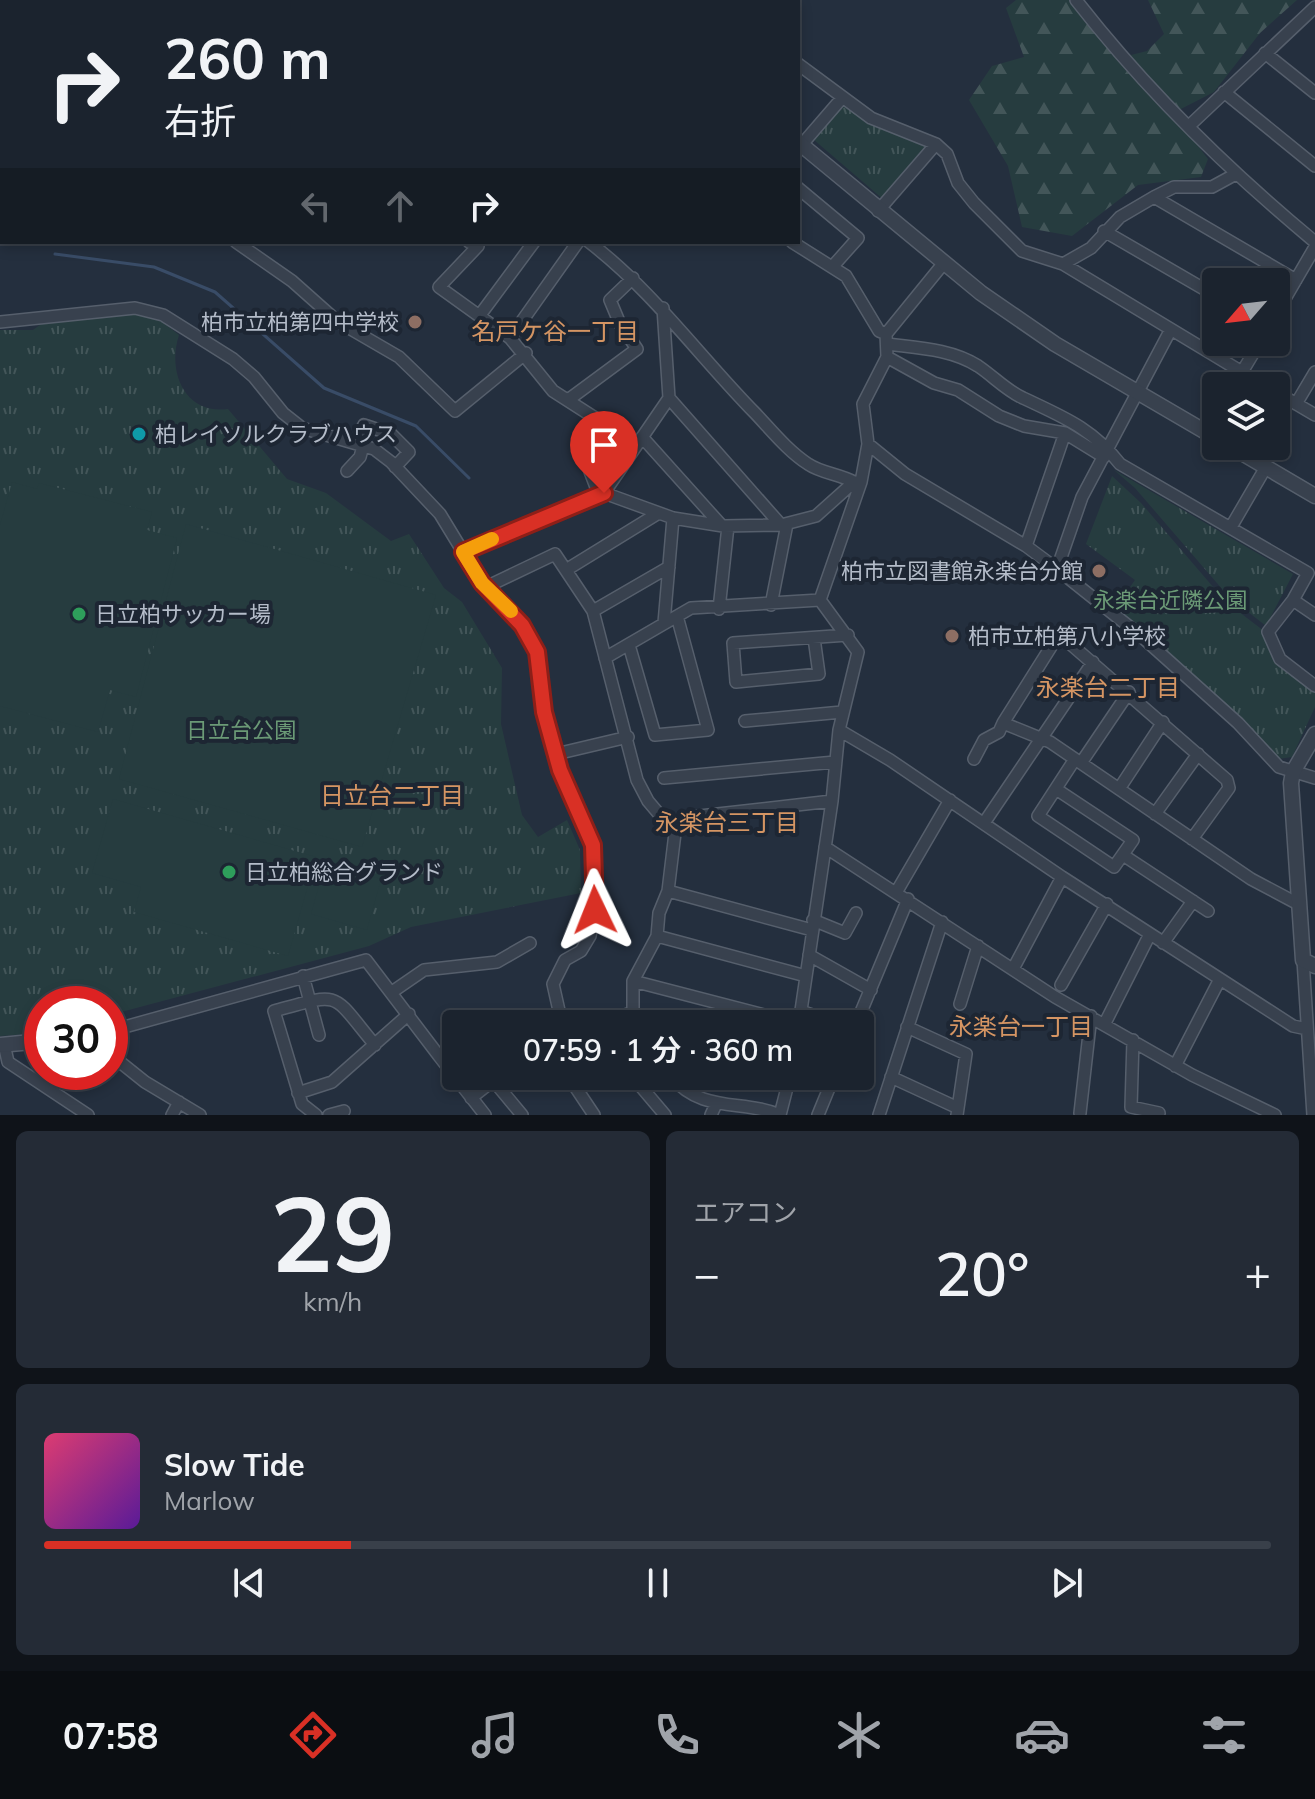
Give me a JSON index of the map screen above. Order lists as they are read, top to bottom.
{
  "districts": [
    "名戸ケ谷一丁目",
    "永楽台二丁目",
    "日立台二丁目",
    "永楽台三丁目",
    "永楽台一丁目"
  ],
  "parks": ["永楽台近隣公園", "日立台公園"],
  "places": [
    "柏市立柏第四中学校",
    "柏レイソルクラブハウス",
    "柏市立図書館永楽台分館",
    "日立柏サッカー場",
    "柏市立柏第八小学校",
    "日立柏総合グランド"
  ],
  "north": "bottom left",
  "page": {
    "turn": ["260 m", "右折"],
    "limit": "30",
    "trip": "07:59 · 1 分 · 360 m",
    "tile": [
      ["29", "km/h"],
      "エアコン"
    ],
    "heat": ["−", "20°", "+"],
    "song": ["Slow Tide", "Marlow"],
    "tabs": "07:58"
  }
}
